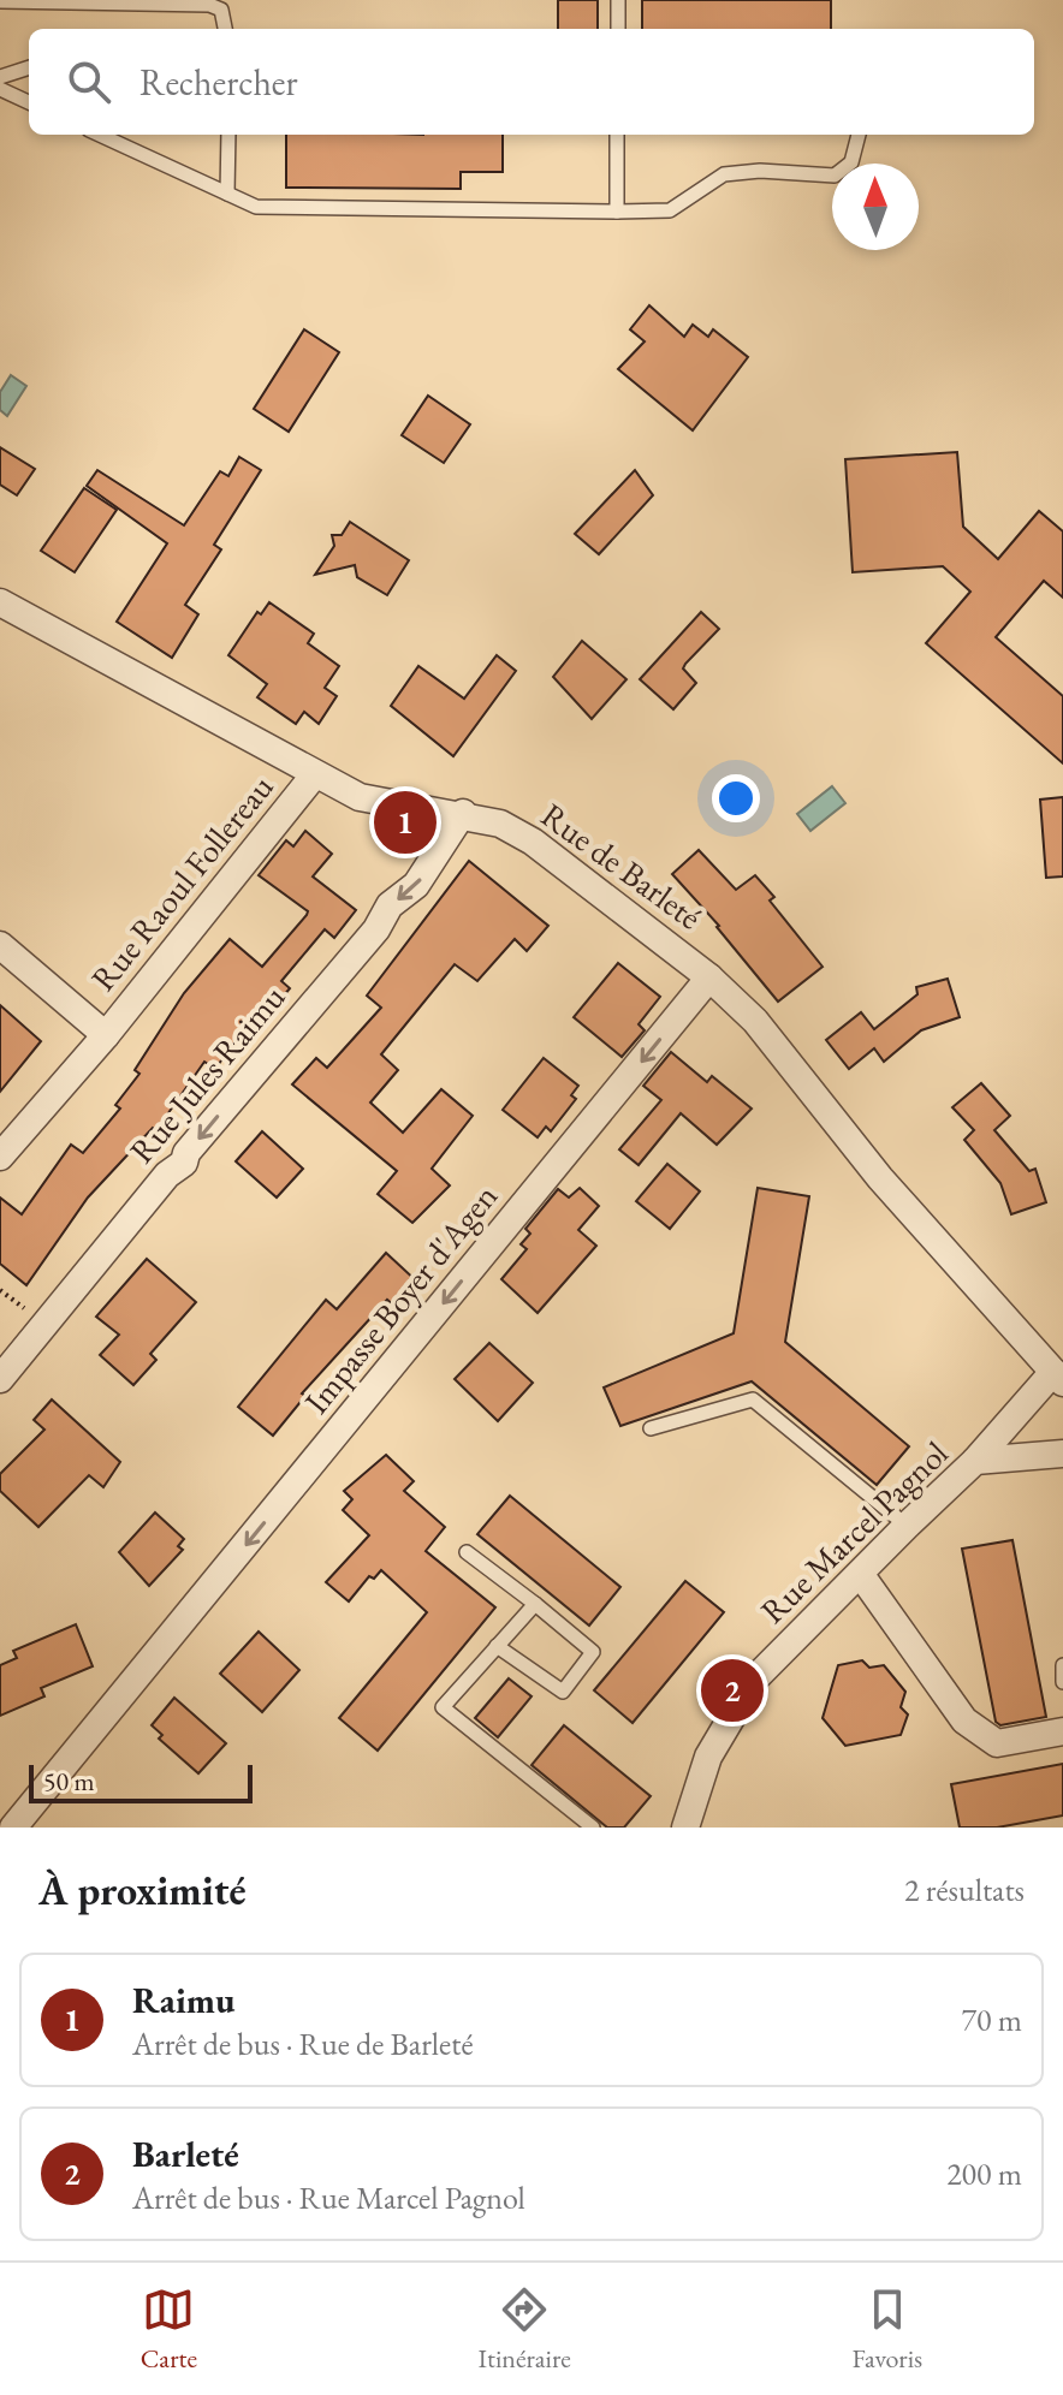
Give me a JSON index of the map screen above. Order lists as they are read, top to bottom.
{
  "streets": {
    "street": [
      "Rue de Barleté",
      "Rue Raoul Follereau",
      "Rue Jules Raimu",
      "Impasse Boyer d'Agen",
      "Rue Marcel Pagnol"
    ]
  },
  "crossings": [
    ["Rue de Barleté", "Rue Raoul Follereau"],
    ["Rue de Barleté", "Rue Jules Raimu"],
    ["Rue de Barleté", "Impasse Boyer d'Agen"]
  ],
  "one_way": ["Rue Jules Raimu", "Impasse Boyer d'Agen"],
  "scale_bar": "50 m",
  "north": "top",
  "page": {
    "search": "Rechercher",
    "pins": ["1", "2"],
    "scale": "50 m",
    "heading": ["À proximité", "2 résultats"],
    "list": [
      {
        "mark": "1",
        "name": "Raimu",
        "note": "Arrêt de bus · Rue de Barleté",
        "value": "70 m"
      },
      {
        "mark": "2",
        "name": "Barleté",
        "note": "Arrêt de bus · Rue Marcel Pagnol",
        "value": "200 m"
      }
    ],
    "nav": ["Carte", "Itinéraire", "Favoris"]
  }
}
